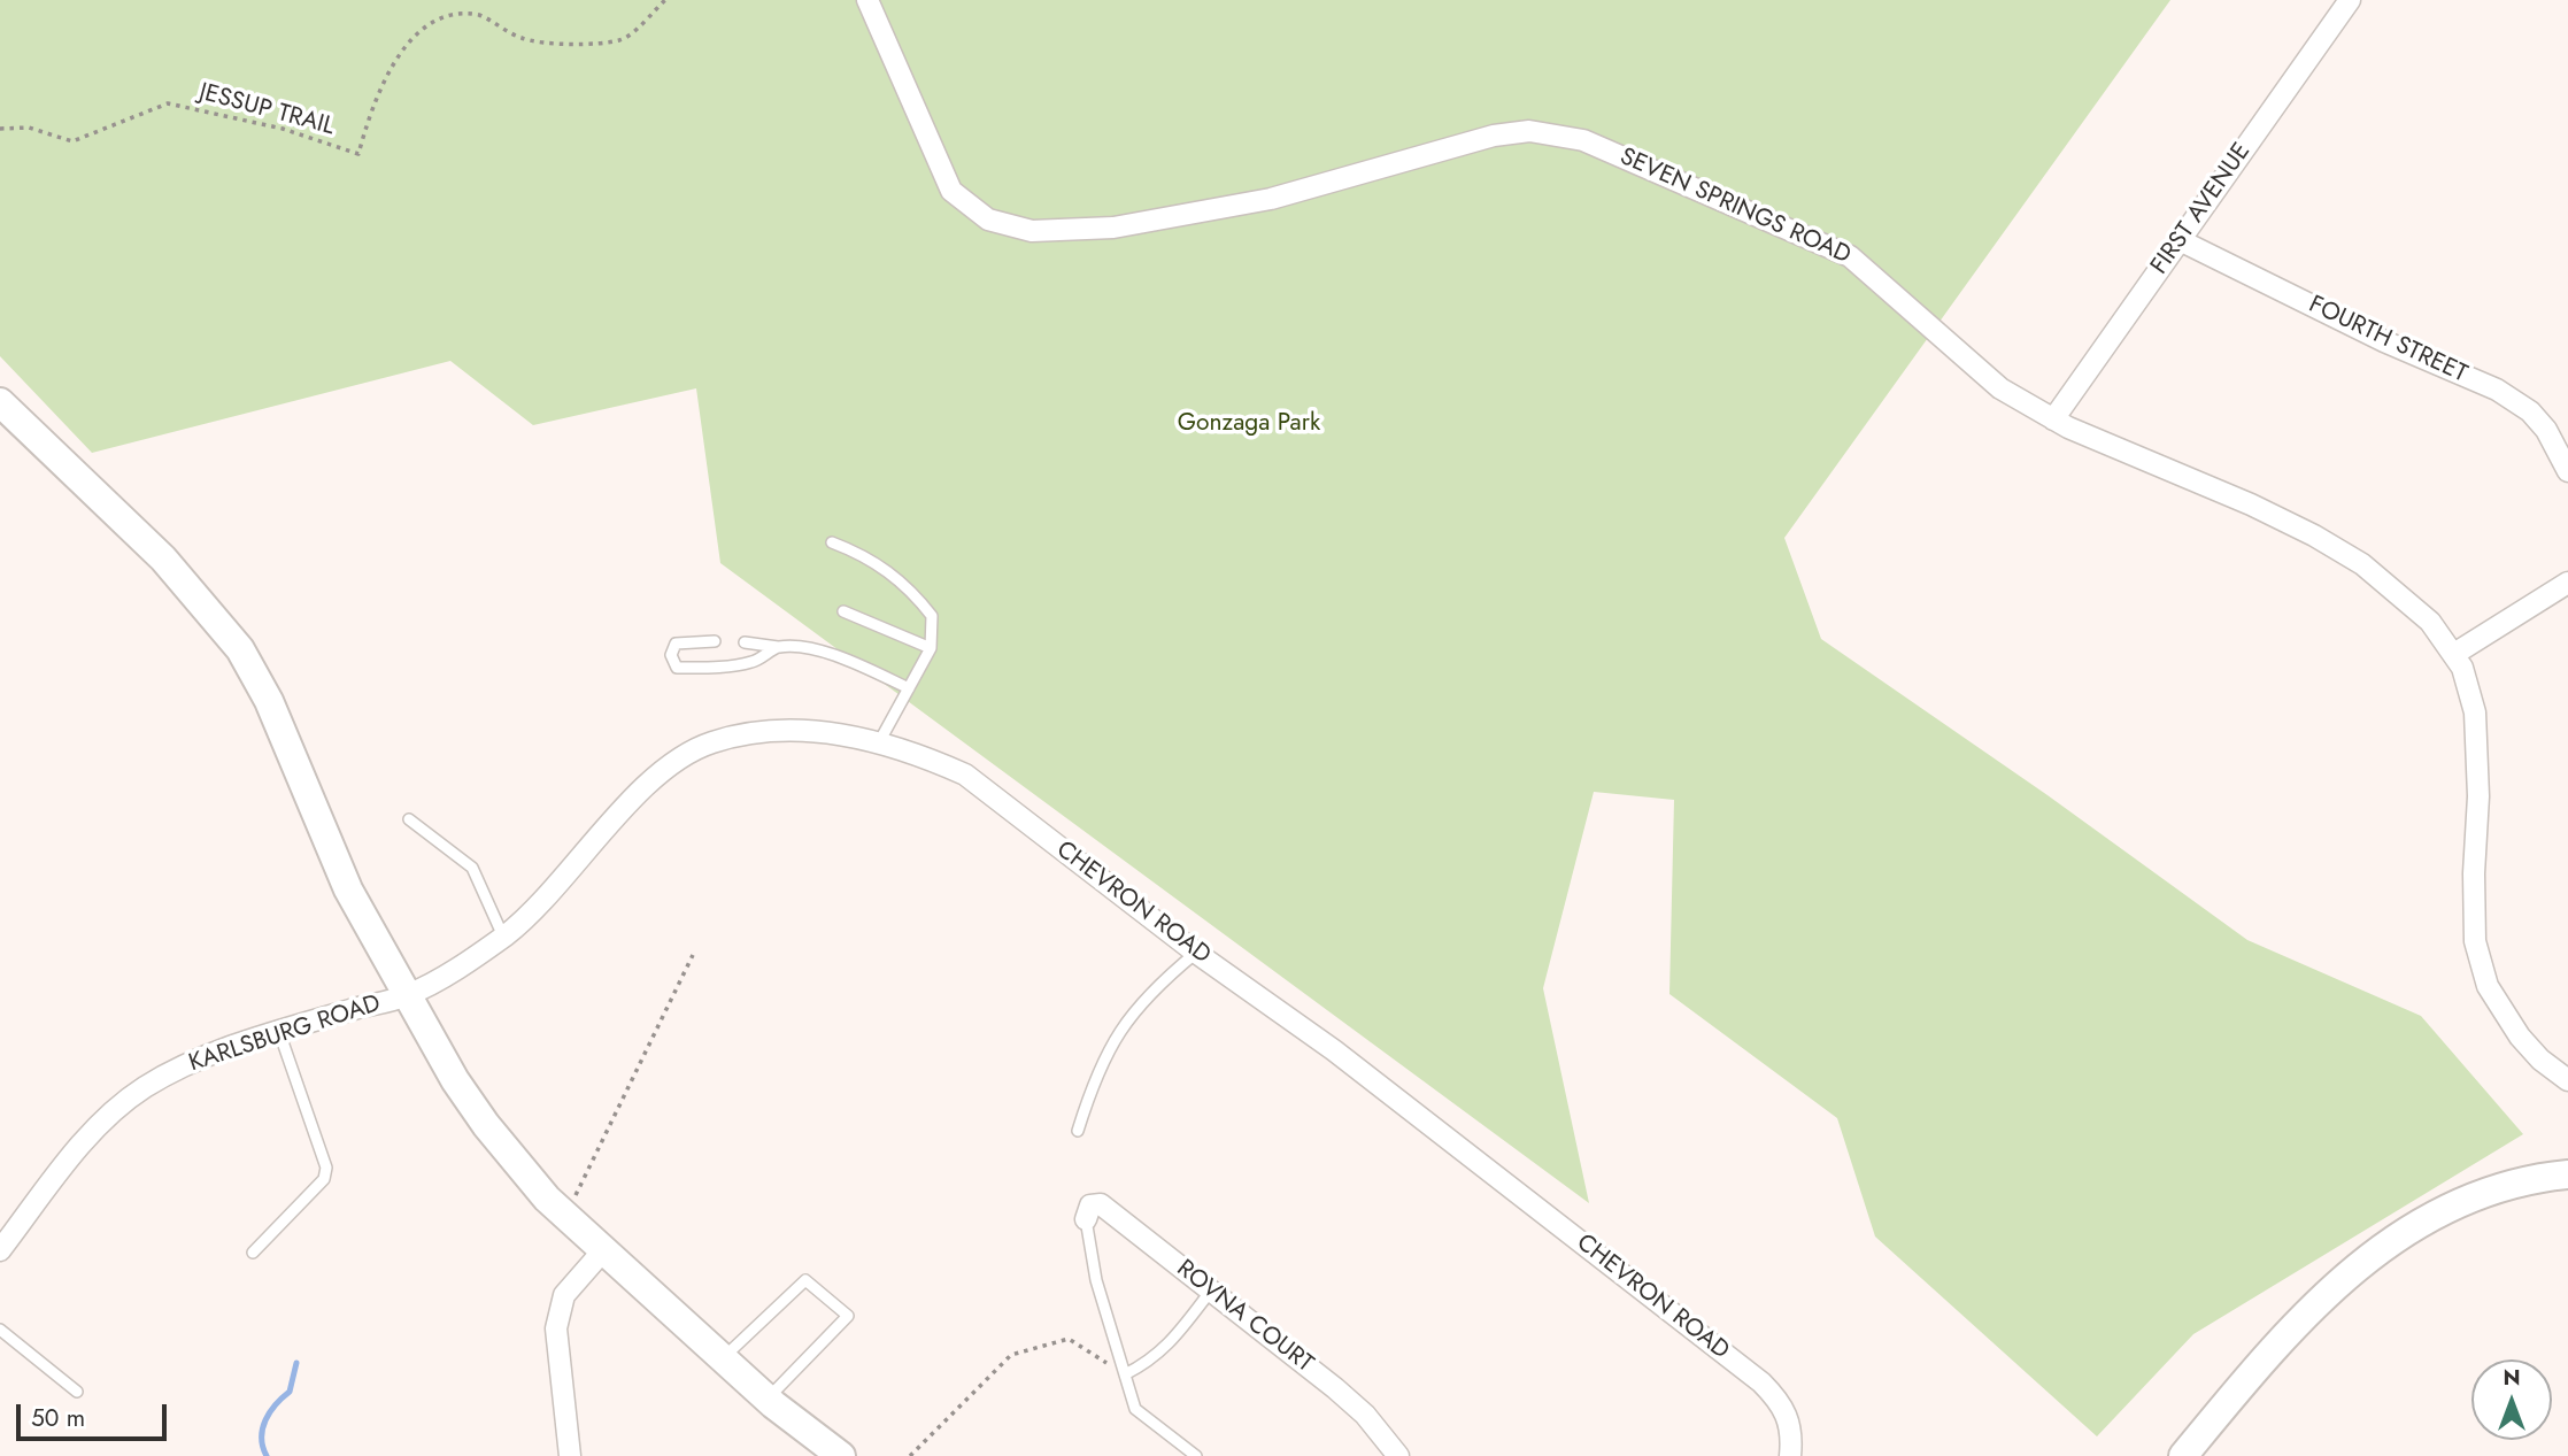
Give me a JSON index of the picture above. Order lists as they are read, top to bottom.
{
  "streets": {
    "street": [
      "SEVEN SPRINGS ROAD",
      "FIRST AVENUE",
      "FOURTH STREET",
      "CHEVRON ROAD",
      "KARLSBURG ROAD",
      "ROVNA COURT"
    ],
    "path": ["JESSUP TRAIL"]
  },
  "crossings": [
    ["SEVEN SPRINGS ROAD", "FIRST AVENUE"],
    ["FIRST AVENUE", "FOURTH STREET"],
    ["CHEVRON ROAD", "KARLSBURG ROAD"]
  ],
  "parks": ["Gonzaga Park"],
  "scale_bar": "50 m",
  "north": "top"
}
